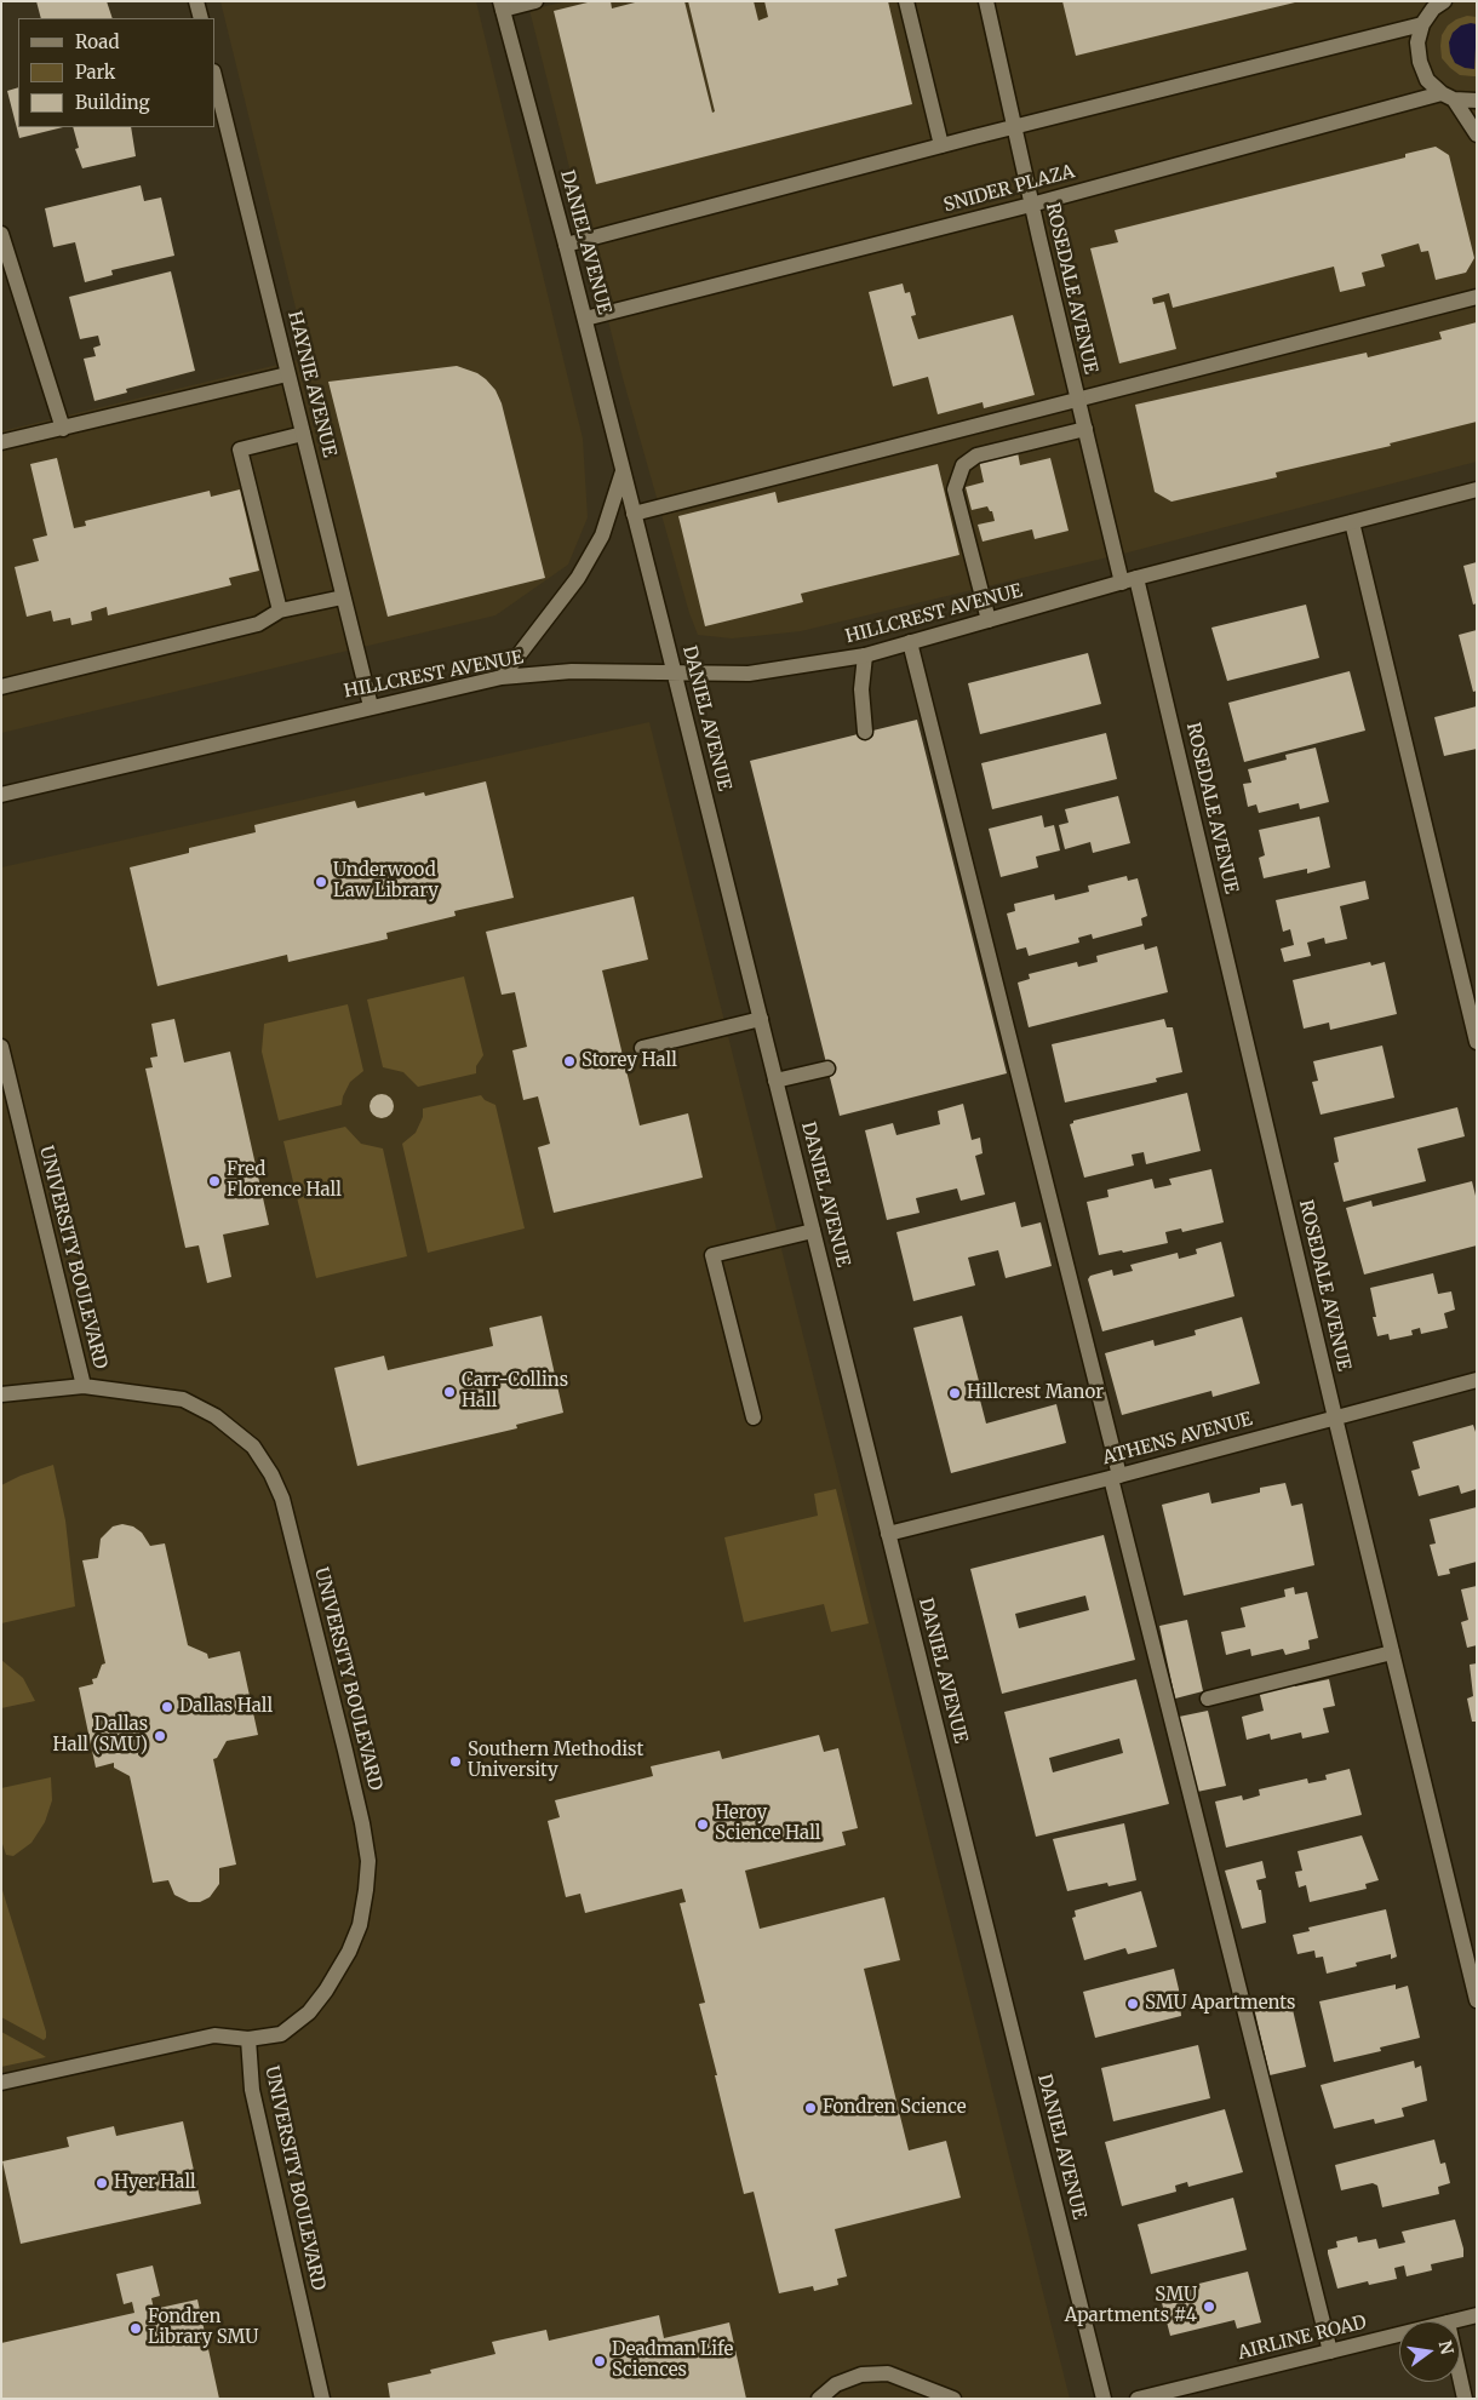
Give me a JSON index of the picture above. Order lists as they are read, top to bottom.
{
  "streets": {
    "street": [
      "SNIDER PLAZA",
      "DANIEL AVENUE",
      "ROSEDALE AVENUE",
      "HAYNIE AVENUE",
      "HILLCREST AVENUE",
      "UNIVERSITY BOULEVARD",
      "ATHENS AVENUE",
      "AIRLINE ROAD"
    ]
  },
  "crossings": [
    ["SNIDER PLAZA", "DANIEL AVENUE"],
    ["SNIDER PLAZA", "ROSEDALE AVENUE"],
    ["DANIEL AVENUE", "HILLCREST AVENUE"],
    ["DANIEL AVENUE", "ATHENS AVENUE"],
    ["ROSEDALE AVENUE", "HILLCREST AVENUE"],
    ["ROSEDALE AVENUE", "ATHENS AVENUE"],
    ["HAYNIE AVENUE", "HILLCREST AVENUE"]
  ],
  "places": [
    "Underwood Law Library",
    "Storey Hall",
    "Fred Florence Hall",
    "Carr-Collins Hall",
    "Hillcrest Manor",
    "Dallas Hall",
    "Dallas Hall (SMU)",
    "Southern Methodist University",
    "Heroy Science Hall",
    "SMU Apartments",
    "Fondren Science",
    "Hyer Hall",
    "SMU Apartments #4",
    "Fondren Library SMU",
    "Deadman Life Sciences"
  ],
  "legend": ["Road", "Park", "Building"],
  "north": "right"
}
